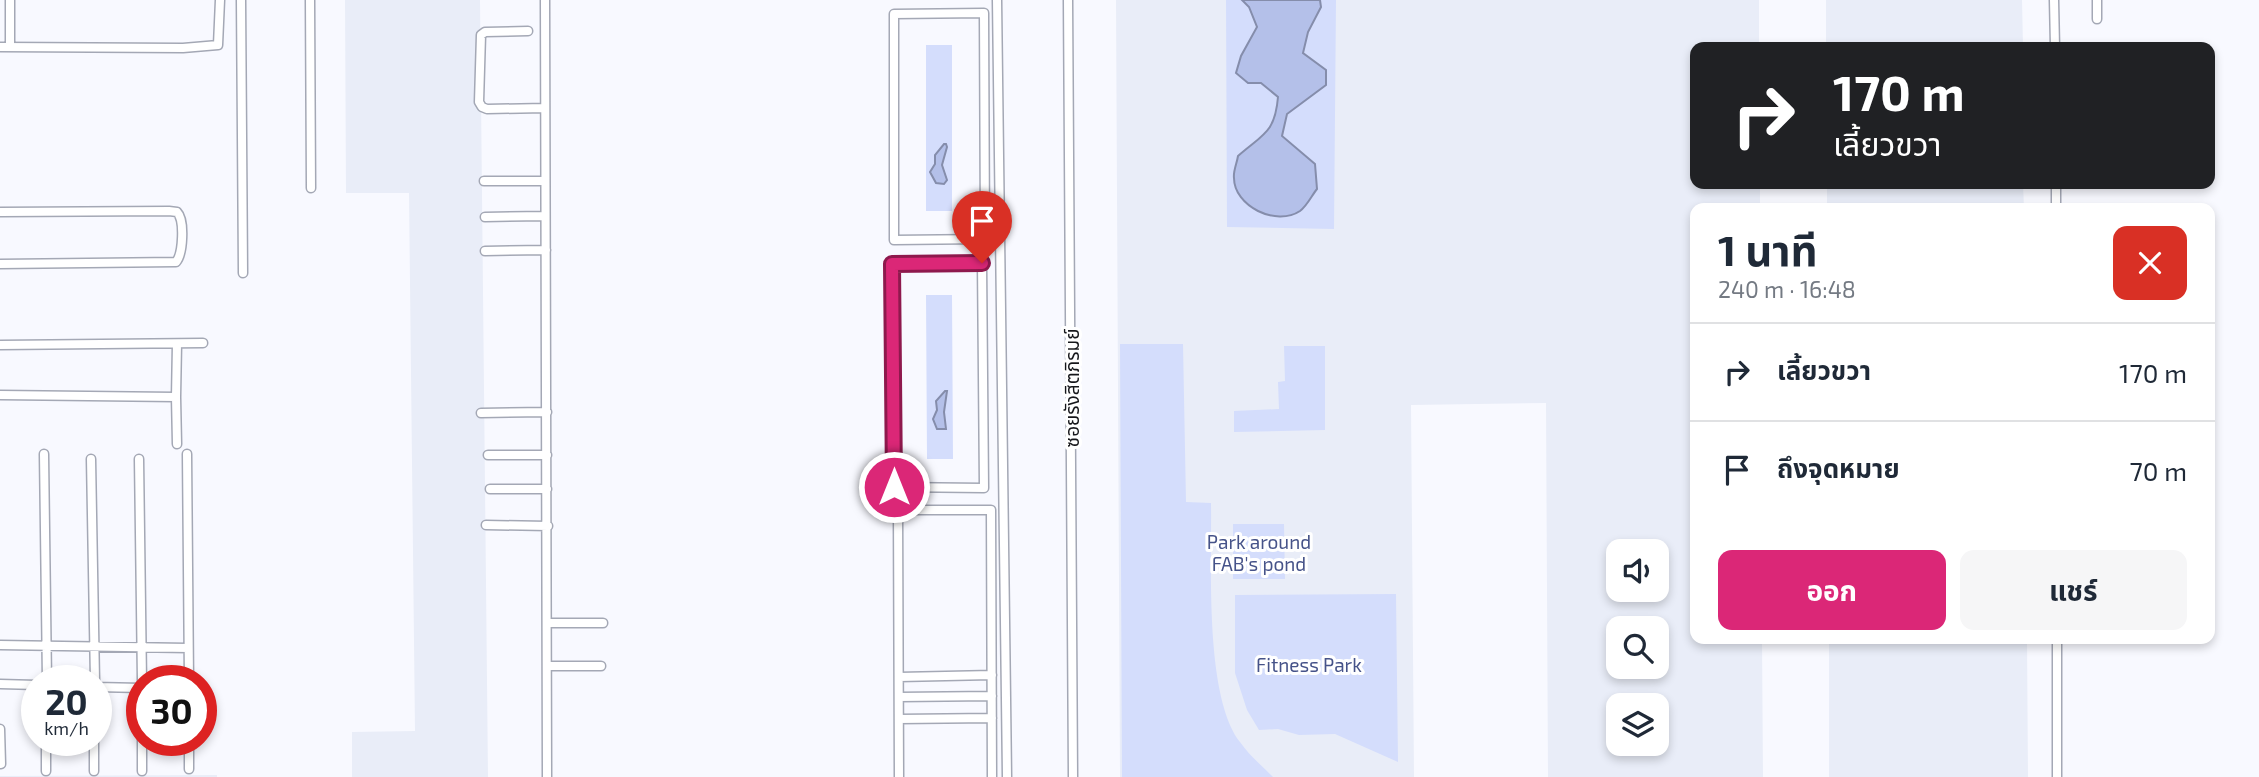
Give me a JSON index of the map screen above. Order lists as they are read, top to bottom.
{
  "streets": {
    "street": ["ซอยรังสิตภิรมย์"]
  },
  "parks": ["Park around FAB's pond", "Fitness Park"],
  "page": {
    "turn": ["170 m", "เลี้ยวขวา"],
    "heading": ["1 นาที", "240 m · 16:48"],
    "list": [
      {
        "name": "เลี้ยวขวา",
        "value": "170 m"
      },
      {
        "name": "ถึงจุดหมาย",
        "value": "70 m"
      }
    ],
    "buttons": ["ออก", "แชร์"],
    "speed": "20 km/h",
    "limit": "30"
  }
}
